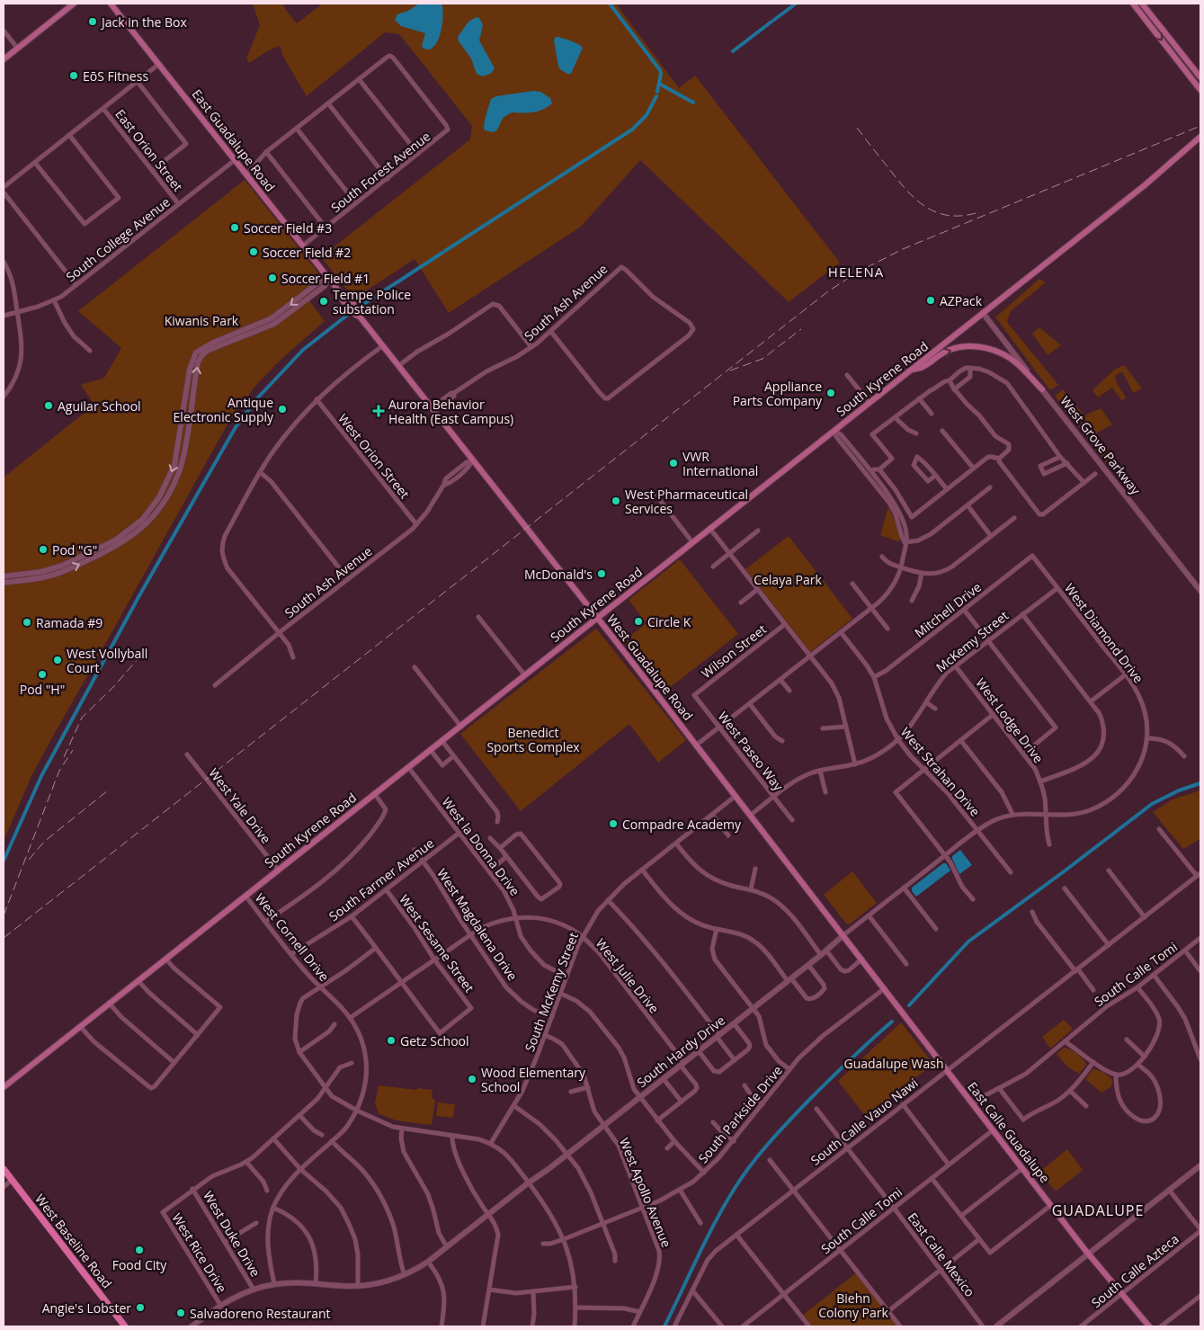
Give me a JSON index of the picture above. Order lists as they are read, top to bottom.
{
  "streets": {
    "main road": [
      "East Guadalupe Road",
      "South Kyrene Road",
      "West Guadalupe Road",
      "East Calle Guadalupe",
      "West Baseline Road"
    ],
    "street": [
      "East Orion Street",
      "South Forest Avenue",
      "South College Avenue",
      "South Ash Avenue",
      "West Grove Parkway",
      "West Orion Street",
      "Mitchell Drive",
      "West Diamond Drive",
      "McKemy Street",
      "Wilson Street",
      "West Lodge Drive",
      "West Paseo Way",
      "West Strahan Drive",
      "West Yale Drive",
      "West la Donna Drive",
      "South Farmer Avenue",
      "West Magdalena Drive",
      "West Cornell Drive",
      "West Sesame Street",
      "South Calle Tomi",
      "West Julie Drive",
      "South McKemy Street",
      "South Hardy Drive",
      "South Parkside Drive",
      "South Calle Vauo Nawi",
      "West Apollo Avenue",
      "West Duke Drive",
      "West Rice Drive",
      "East Calle Mexico",
      "South Calle Azteca"
    ]
  },
  "crossings": [
    ["East Guadalupe Road", "South Forest Avenue"],
    ["East Guadalupe Road", "South College Avenue"],
    ["East Guadalupe Road", "West Guadalupe Road"],
    ["East Orion Street", "South College Avenue"],
    ["South Ash Avenue", "West Orion Street"],
    ["South Ash Avenue", "West Guadalupe Road"],
    ["South Kyrene Road", "West Grove Parkway"],
    ["South Kyrene Road", "West Guadalupe Road"],
    ["South Kyrene Road", "West Yale Drive"],
    ["South Kyrene Road", "West la Donna Drive"],
    ["South Kyrene Road", "West Cornell Drive"],
    ["Mitchell Drive", "West Diamond Drive"],
    ["Mitchell Drive", "West Strahan Drive"],
    ["West Diamond Drive", "McKemy Street"],
    ["West Diamond Drive", "South Hardy Drive"],
    ["McKemy Street", "West Guadalupe Road"],
    ["McKemy Street", "West Lodge Drive"],
    ["McKemy Street", "West Paseo Way"],
    ["McKemy Street", "West Strahan Drive"],
    ["Wilson Street", "West Paseo Way"],
    ["West Guadalupe Road", "South McKemy Street"],
    ["West Guadalupe Road", "South Hardy Drive"],
    ["West Guadalupe Road", "South Parkside Drive"],
    ["West Guadalupe Road", "East Calle Guadalupe"],
    ["West Lodge Drive", "South Hardy Drive"],
    ["West Strahan Drive", "South Hardy Drive"],
    ["West la Donna Drive", "South Farmer Avenue"],
    ["West la Donna Drive", "West Julie Drive"],
    ["West la Donna Drive", "South McKemy Street"],
    ["South Farmer Avenue", "West Magdalena Drive"],
    ["South Farmer Avenue", "West Cornell Drive"],
    ["South Farmer Avenue", "West Sesame Street"],
    ["West Magdalena Drive", "West Julie Drive"],
    ["West Magdalena Drive", "South McKemy Street"],
    ["West Cornell Drive", "West Julie Drive"],
    ["West Sesame Street", "West Julie Drive"],
    ["South Calle Tomi", "East Calle Guadalupe"],
    ["South Calle Tomi", "East Calle Mexico"],
    ["West Julie Drive", "South McKemy Street"],
    ["West Julie Drive", "South Hardy Drive"],
    ["South McKemy Street", "West Apollo Avenue"],
    ["South Hardy Drive", "West Apollo Avenue"],
    ["South Hardy Drive", "West Duke Drive"],
    ["South Hardy Drive", "West Rice Drive"],
    ["South Parkside Drive", "West Apollo Avenue"],
    ["South Calle Vauo Nawi", "East Calle Guadalupe"],
    ["South Calle Vauo Nawi", "East Calle Mexico"],
    ["East Calle Guadalupe", "South Calle Azteca"],
    ["West Duke Drive", "West Rice Drive"]
  ],
  "districts": ["HELENA", "GUADALUPE"],
  "parks": [
    "Kiwanis Park",
    "Celaya Park",
    "Benedict Sports Complex",
    "Guadalupe Wash",
    "Biehn Colony Park"
  ],
  "places": {
    "other": [
      "Jack in the Box",
      "EōS Fitness",
      "Soccer Field #3",
      "Soccer Field #2",
      "Soccer Field #1",
      "AZPack",
      "Tempe Police substation",
      "Appliance Parts Company",
      "Aguilar School",
      "Antique Electronic Supply",
      "VWR International",
      "West Pharmaceutical Services",
      "Pod \"G\"",
      "McDonald's",
      "Circle K",
      "Ramada #9",
      "West Vollyball Court",
      "Pod \"H\"",
      "Compadre Academy",
      "Getz School",
      "Wood Elementary School",
      "Food City",
      "Angie's Lobster",
      "Salvadoreno Restaurant"
    ],
    "health": ["Aurora Behavior Health (East Campus)"]
  }
}
